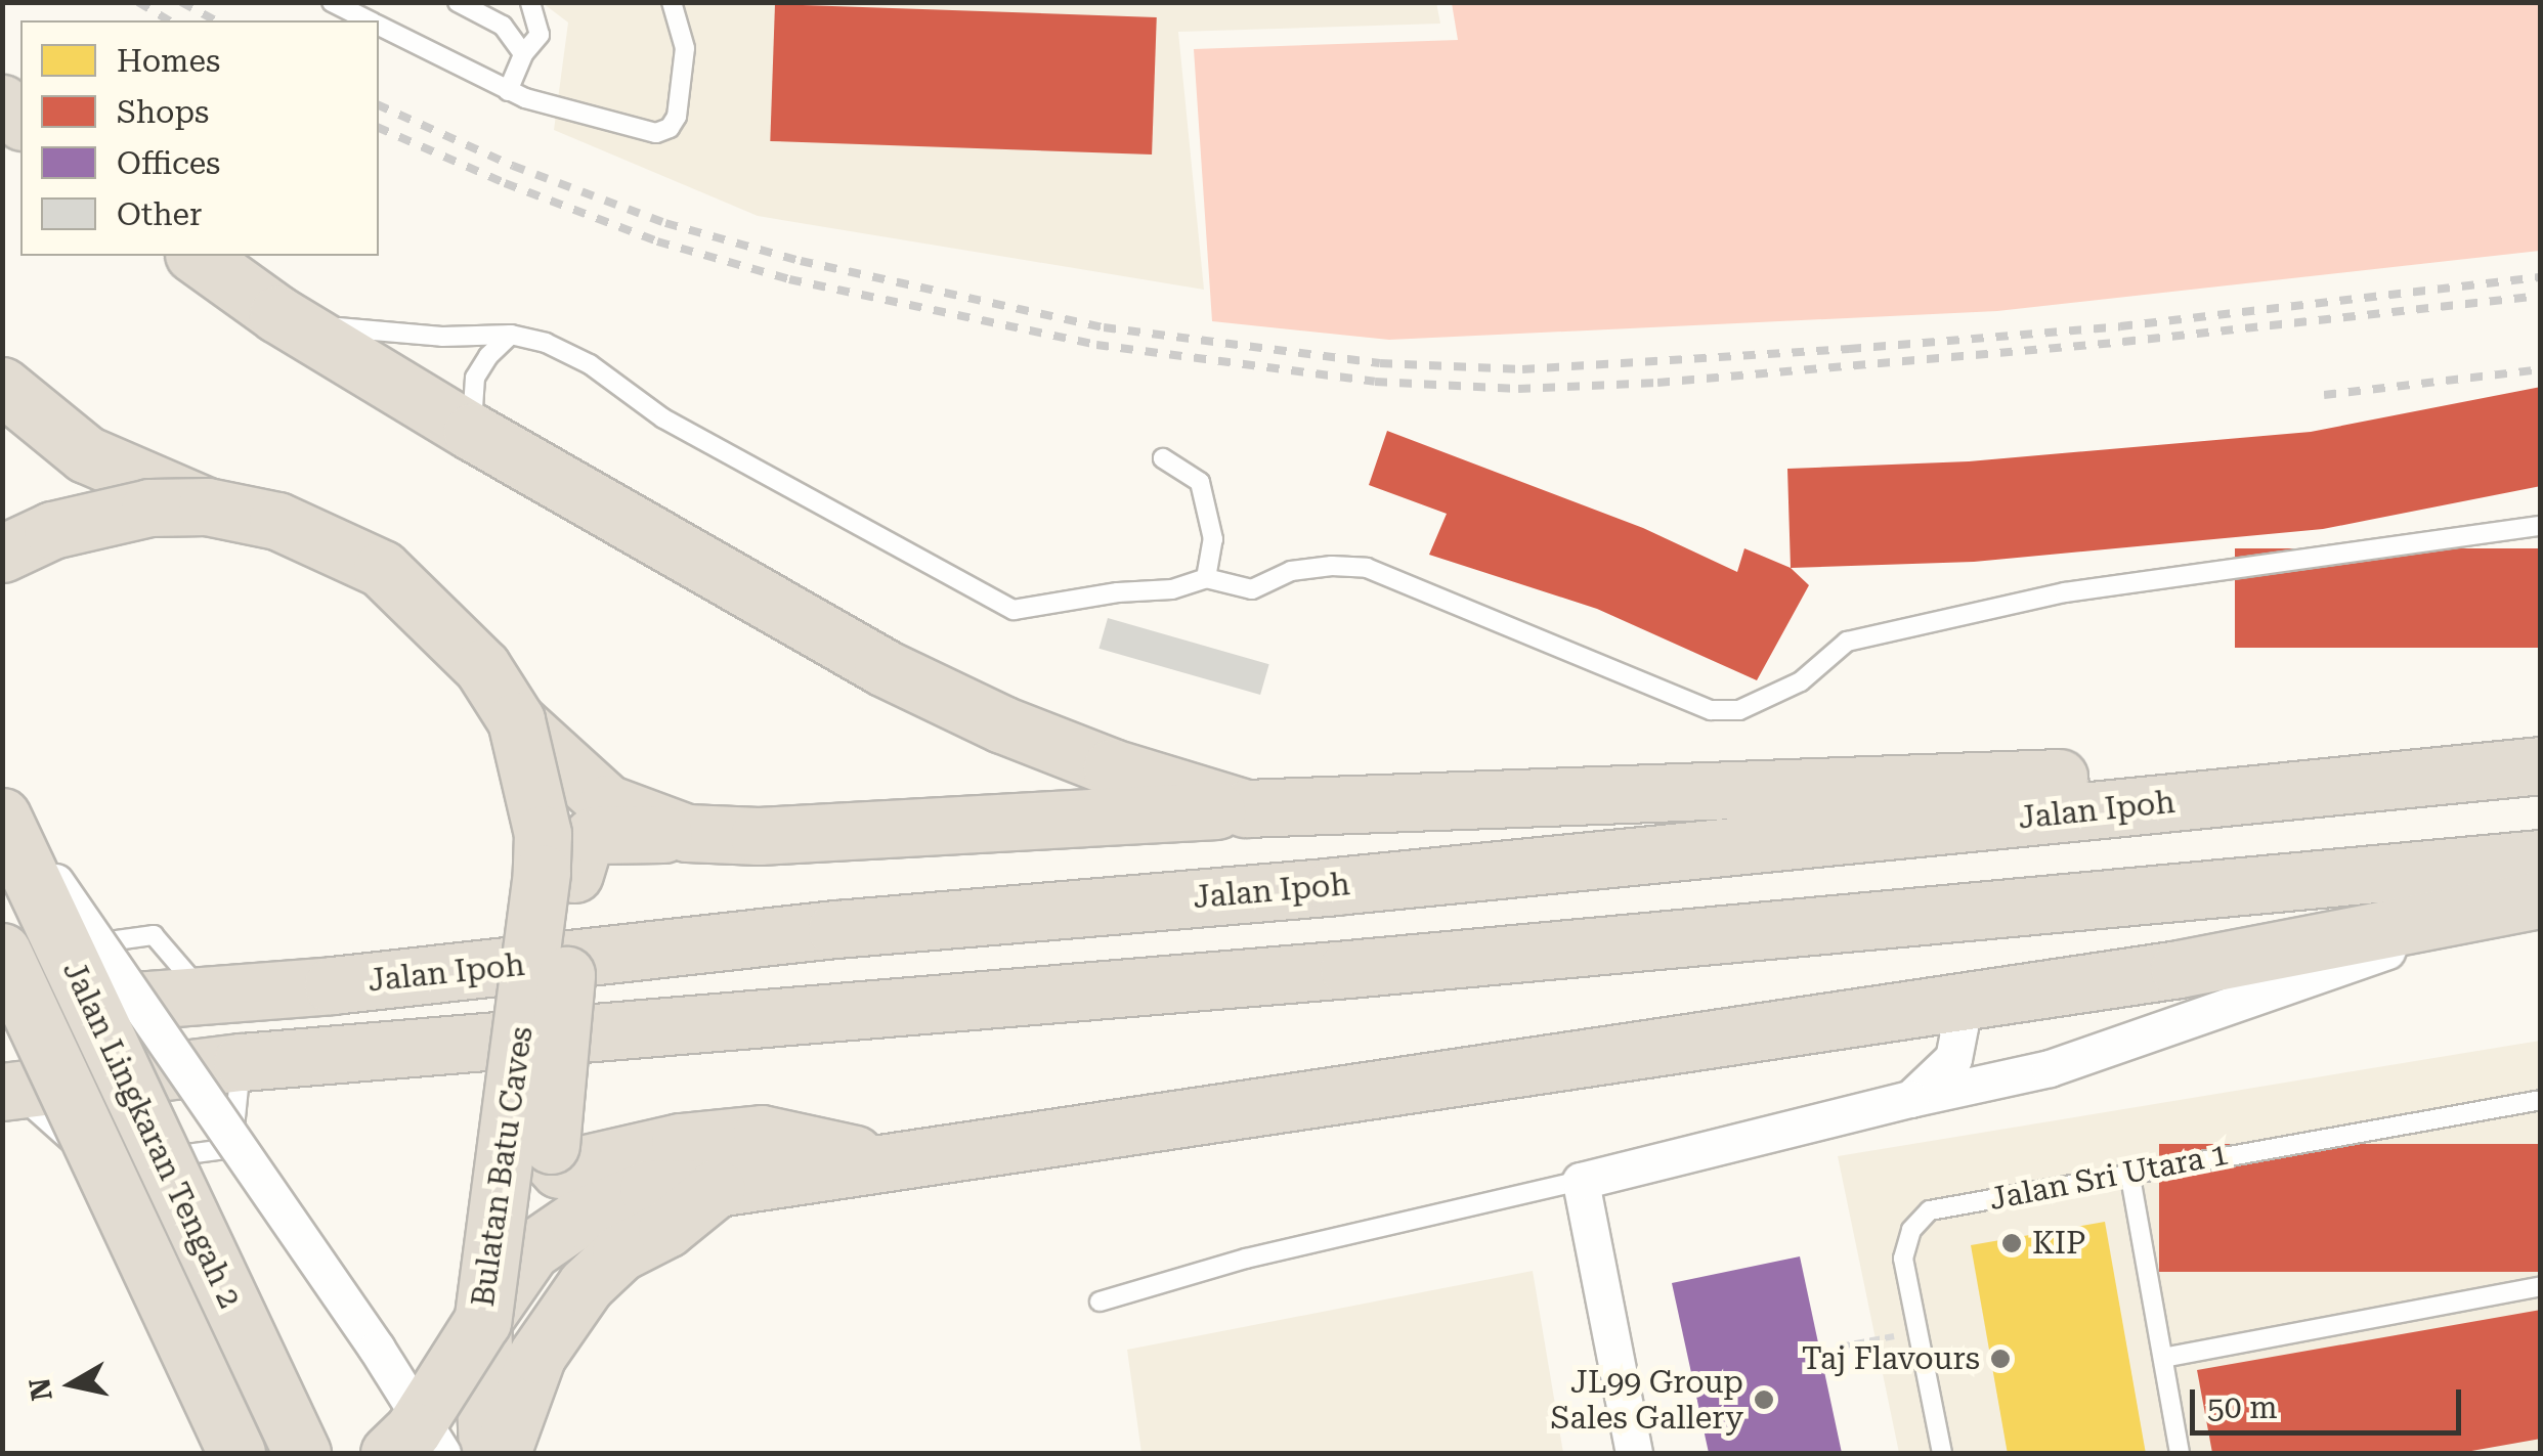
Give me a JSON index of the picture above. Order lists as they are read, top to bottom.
{
  "streets": {
    "highway": ["Jalan Ipoh", "Jalan Lingkaran Tengah 2", "Bulatan Batu Caves"],
    "lane": ["Jalan Sri Utara 1"]
  },
  "places": ["KIP", "Taj Flavours", "JL99 Group Sales Gallery"],
  "legend": [
    "Homes",
    "Shops",
    "Offices",
    "Other"
  ],
  "scale_bar": "50 m",
  "north": "left"
}
